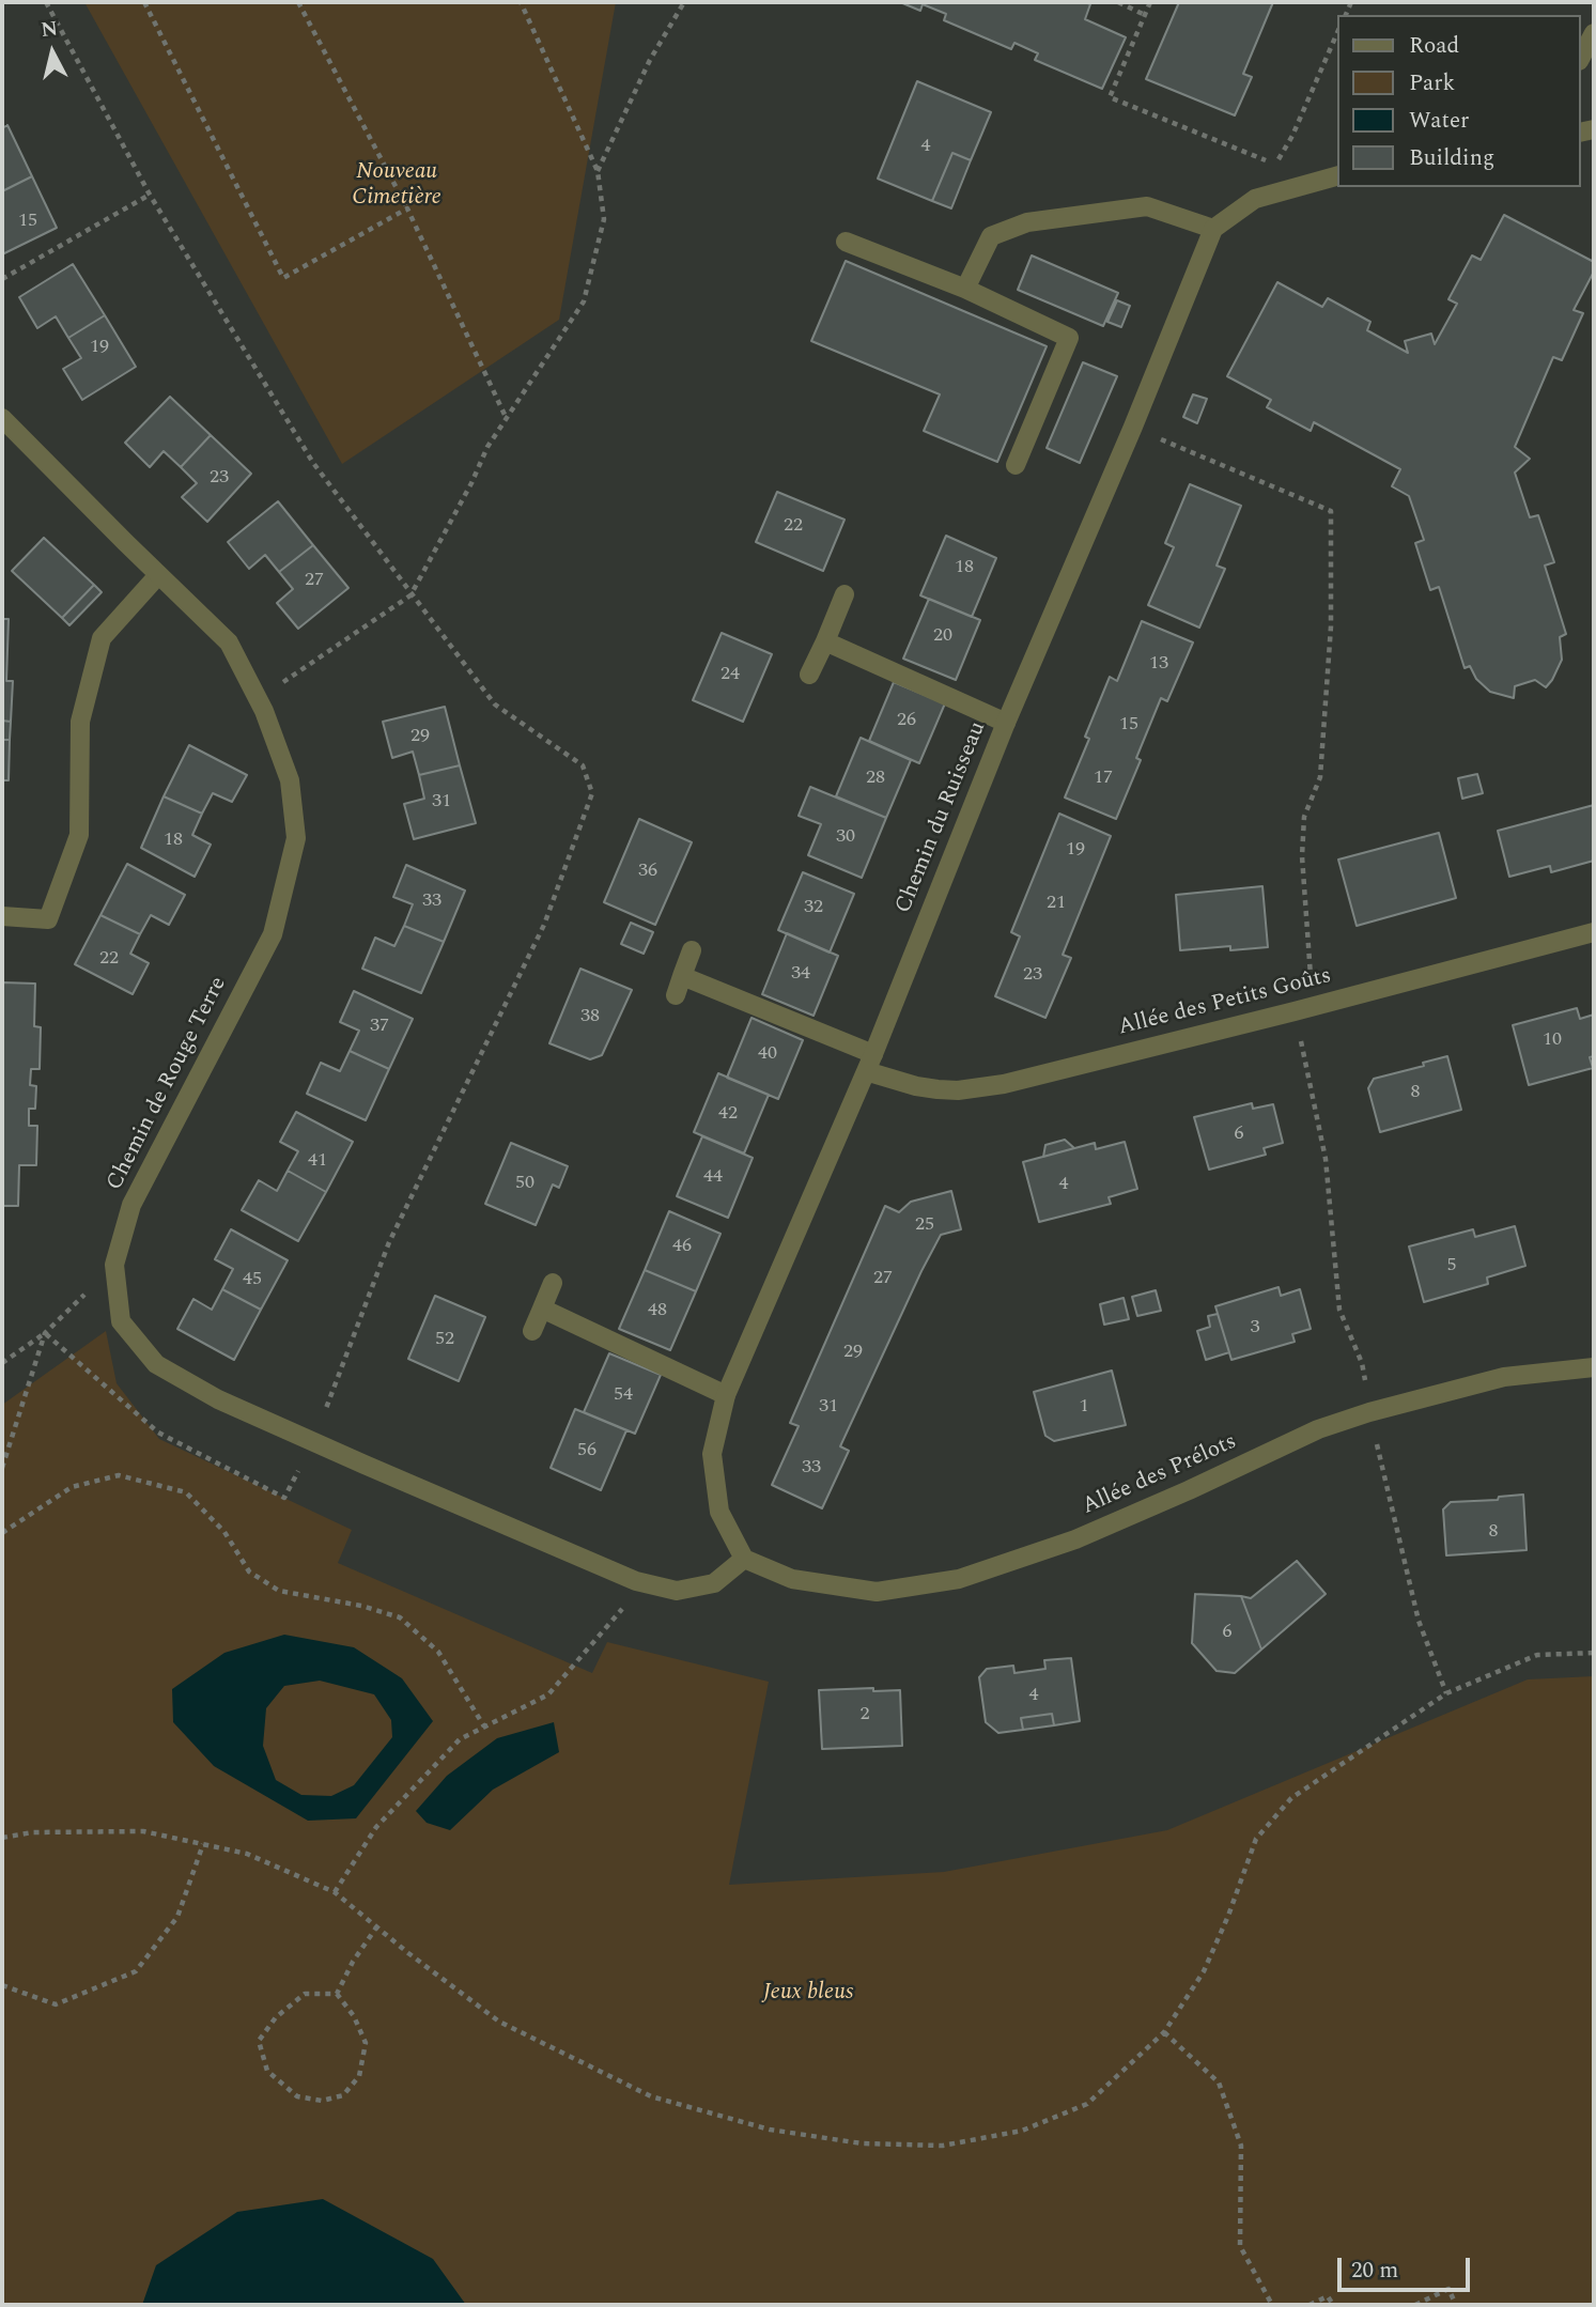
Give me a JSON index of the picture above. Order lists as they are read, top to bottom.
{
  "streets": {
    "street": [
      "Chemin du Ruisseau",
      "Allée des Petits Goûts",
      "Chemin de Rouge Terre",
      "Allée des Prélots"
    ]
  },
  "crossings": [
    ["Chemin du Ruisseau", "Allée des Petits Goûts"],
    ["Chemin du Ruisseau", "Chemin de Rouge Terre"],
    ["Chemin du Ruisseau", "Allée des Prélots"],
    ["Chemin de Rouge Terre", "Allée des Prélots"]
  ],
  "parks": ["Nouveau Cimetière", "Jeux bleus"],
  "house_numbers": [
    "4",
    "15",
    "19",
    "23",
    "22",
    "18",
    "27",
    "20",
    "13",
    "24",
    "26",
    "15",
    "29",
    "28",
    "17",
    "31",
    "30",
    "18",
    "19",
    "36",
    "33",
    "21",
    "32",
    "22",
    "34",
    "23",
    "38",
    "37",
    "10",
    "40",
    "8",
    "42",
    "6",
    "41",
    "44",
    "50",
    "4",
    "25",
    "46",
    "5",
    "27",
    "45",
    "48",
    "3",
    "52",
    "29",
    "54",
    "31",
    "1",
    "56",
    "33",
    "8",
    "6",
    "4",
    "2"
  ],
  "legend": [
    "Road",
    "Park",
    "Water",
    "Building"
  ],
  "scale_bar": "20 m",
  "north": "top"
}
